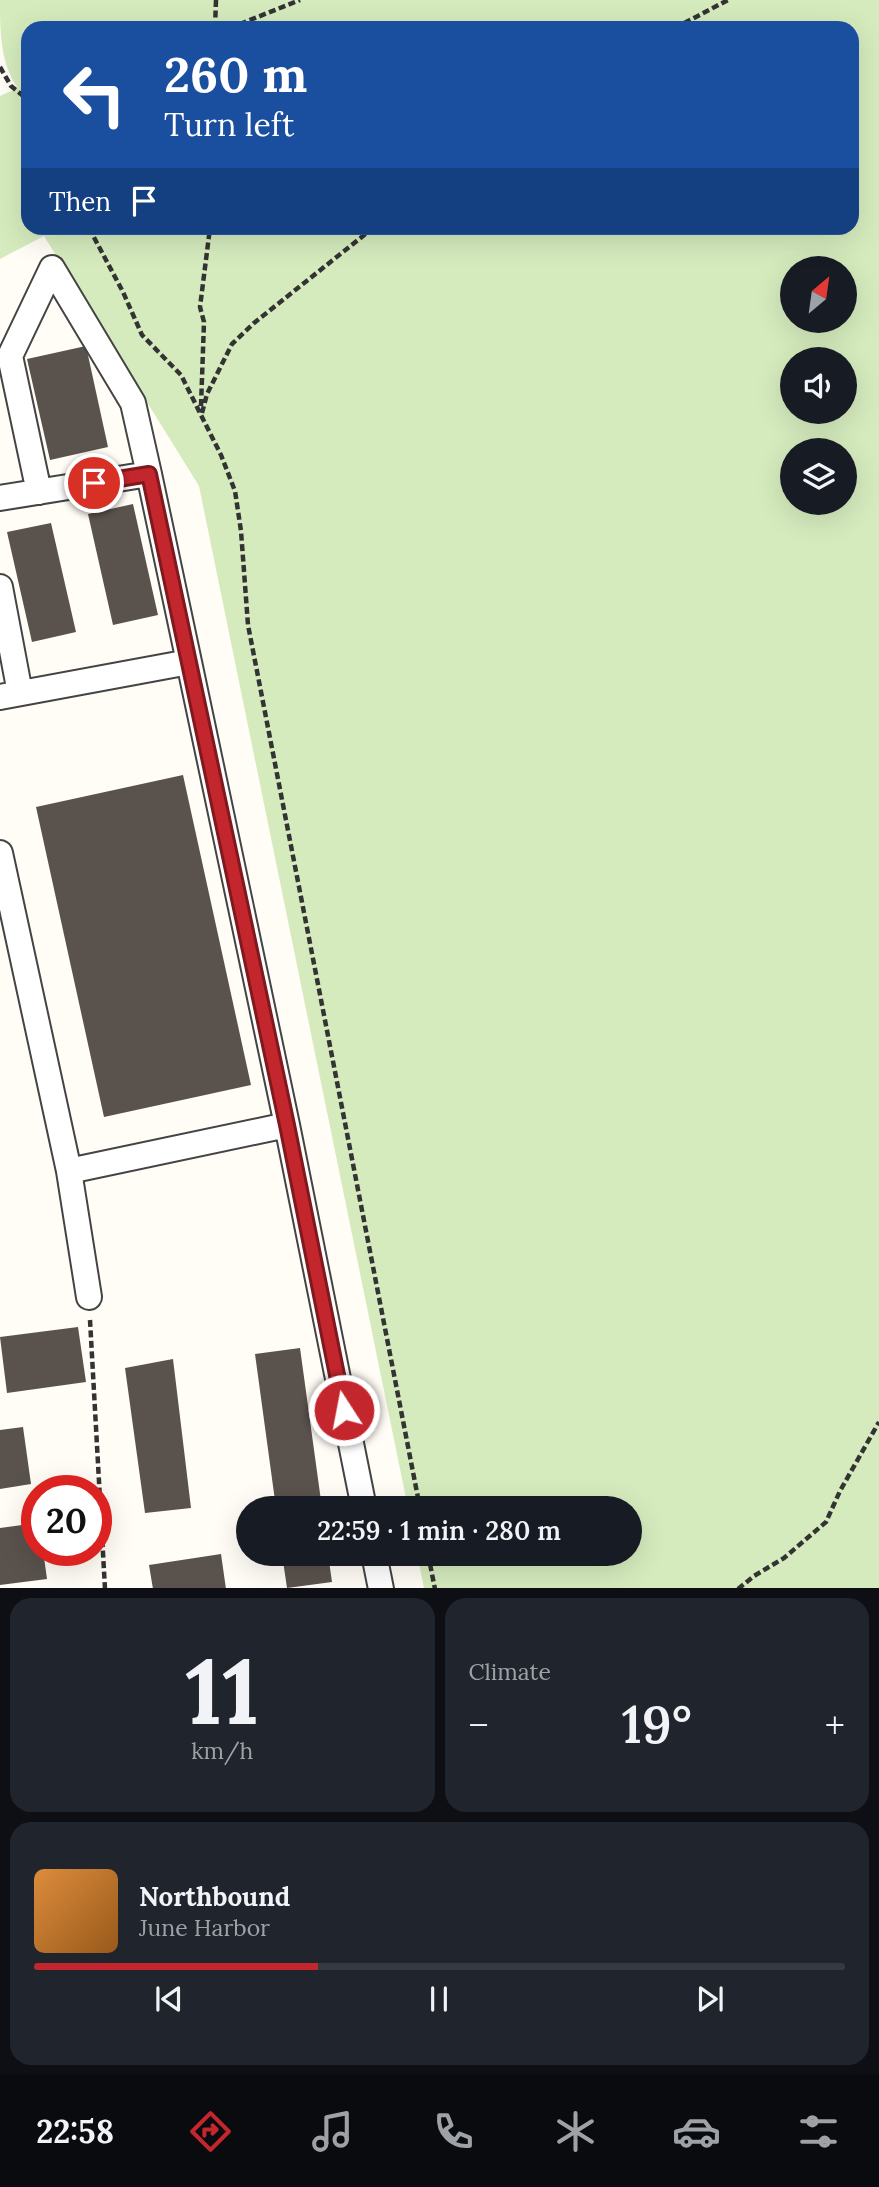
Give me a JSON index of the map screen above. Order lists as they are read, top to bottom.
{
  "north": "top right",
  "page": {
    "turn": ["260 m", "Turn left"],
    "then": "Then",
    "limit": "20",
    "trip": "22:59 · 1 min · 280 m",
    "tile": [
      ["11", "km/h"],
      "Climate"
    ],
    "heat": ["−", "19°", "+"],
    "song": ["Northbound", "June Harbor"],
    "tabs": "22:58"
  }
}
